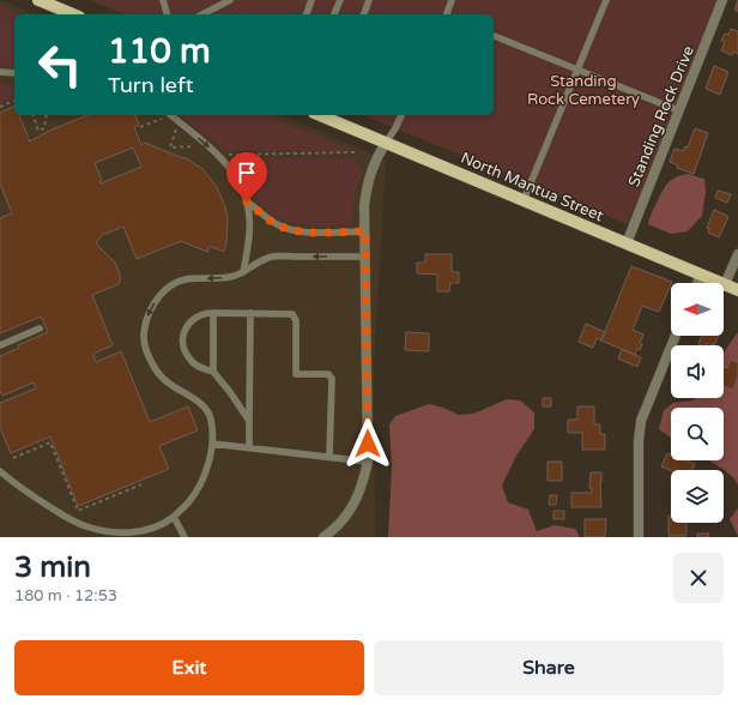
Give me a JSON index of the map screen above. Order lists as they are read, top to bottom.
{
  "streets": {
    "main road": ["North Mantua Street"],
    "street": ["Standing Rock Drive"]
  },
  "crossings": [
    ["Standing Rock Drive", "North Mantua Street"]
  ],
  "parks": ["Standing Rock Cemetery"],
  "north": "left",
  "page": {
    "turn": ["110 m", "Turn left"],
    "heading": ["3 min", "180 m · 12:53"],
    "buttons": ["Exit", "Share"]
  }
}
